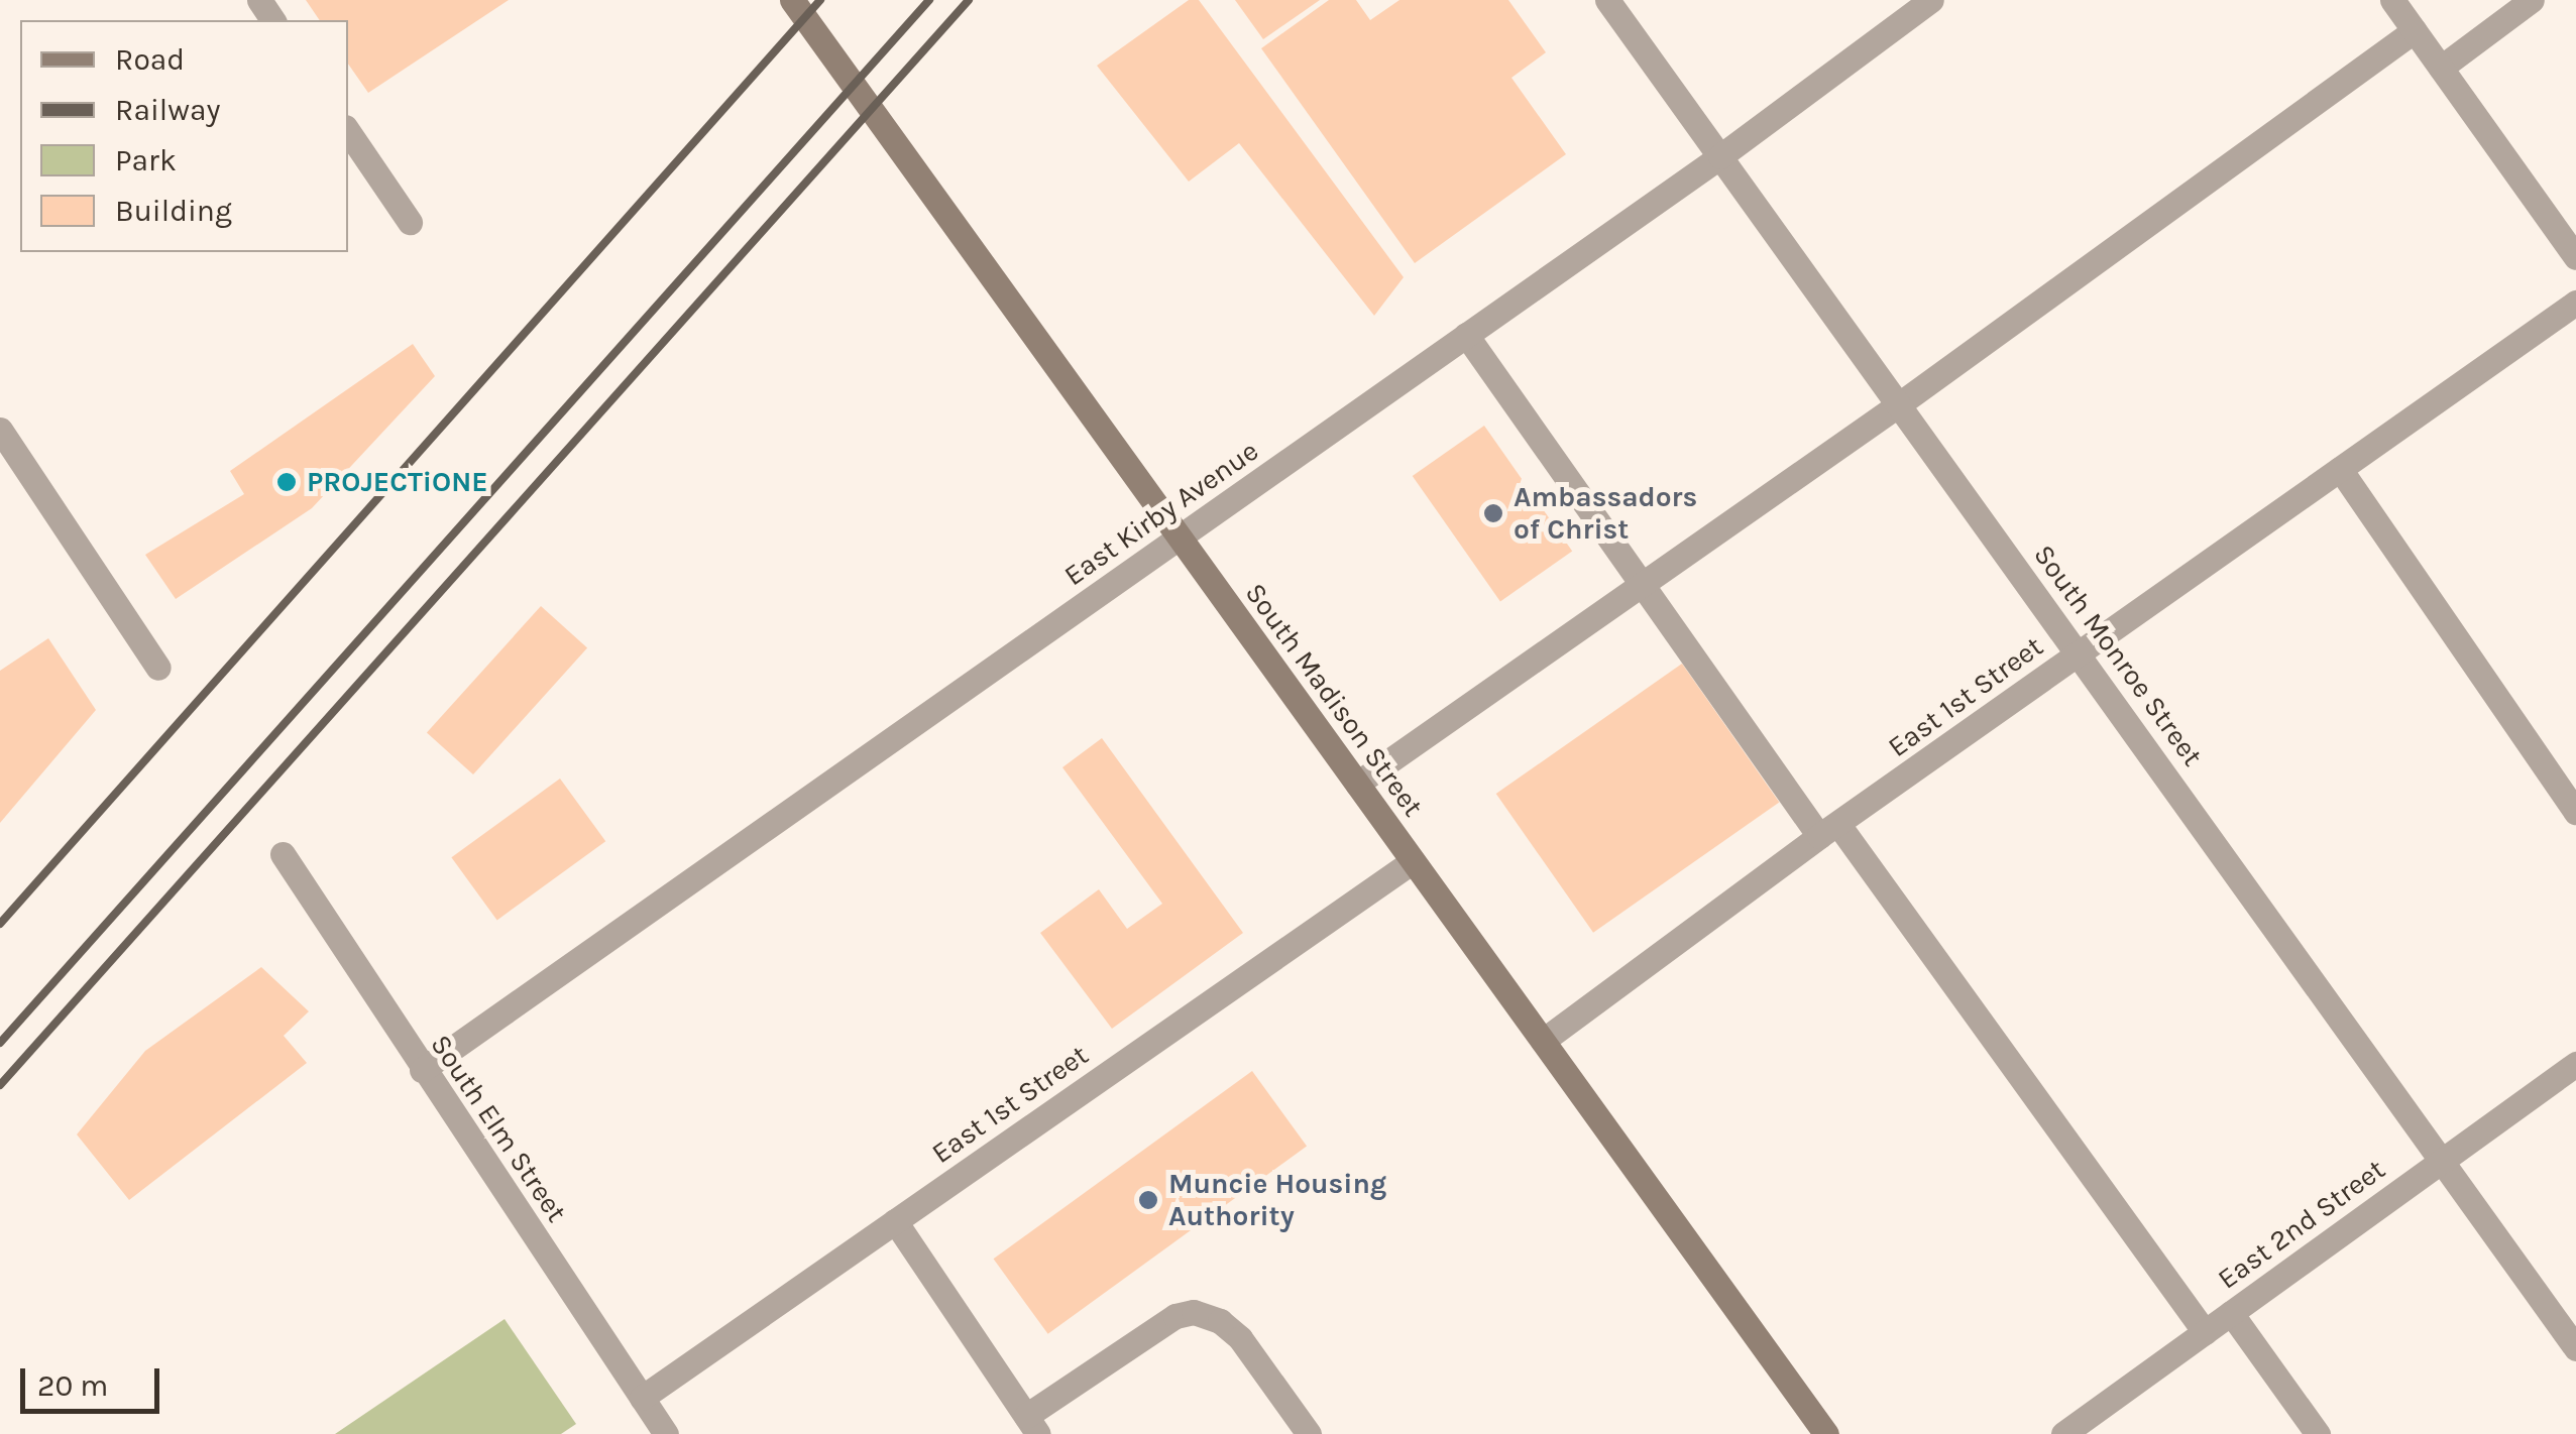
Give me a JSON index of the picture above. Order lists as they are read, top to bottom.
{
  "streets": {
    "main road": ["South Madison Street"],
    "street": [
      "East Kirby Avenue",
      "South Monroe Street",
      "East 1st Street",
      "South Elm Street",
      "East 2nd Street"
    ]
  },
  "crossings": [
    ["East Kirby Avenue", "South Monroe Street"],
    ["East Kirby Avenue", "South Madison Street"],
    ["East Kirby Avenue", "South Elm Street"],
    ["South Monroe Street", "East 1st Street"],
    ["South Monroe Street", "East 2nd Street"],
    ["East 1st Street", "South Madison Street"],
    ["East 1st Street", "South Elm Street"]
  ],
  "places": ["PROJECTiONE", "Ambassadors of Christ", "Muncie Housing Authority"],
  "legend": [
    "Road",
    "Railway",
    "Park",
    "Building"
  ],
  "scale_bar": "20 m"
}
